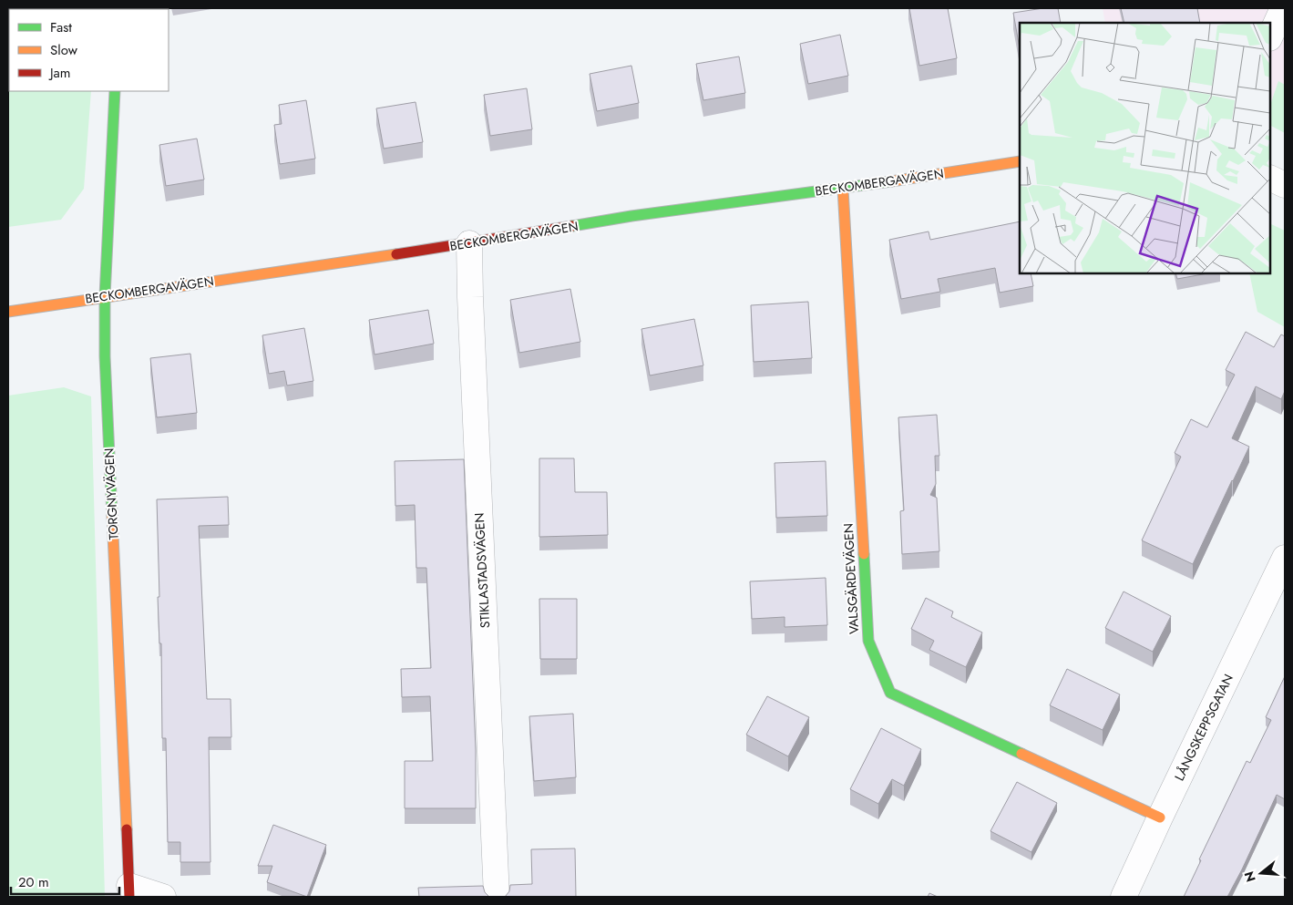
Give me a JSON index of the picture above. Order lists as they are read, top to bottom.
{
  "streets": {
    "street": [
      "BECKOMBERGAVÄGEN",
      "TORGNYVÄGEN",
      "STIKLASTADSVÄGEN",
      "VALSGÄRDEVÄGEN",
      "LÅNGSKEPPSGATAN"
    ]
  },
  "crossings": [
    ["BECKOMBERGAVÄGEN", "TORGNYVÄGEN"],
    ["BECKOMBERGAVÄGEN", "STIKLASTADSVÄGEN"],
    ["BECKOMBERGAVÄGEN", "VALSGÄRDEVÄGEN"],
    ["VALSGÄRDEVÄGEN", "LÅNGSKEPPSGATAN"]
  ],
  "legend": ["Fast", "Slow", "Jam"],
  "scale_bar": "20 m",
  "north": "left"
}
